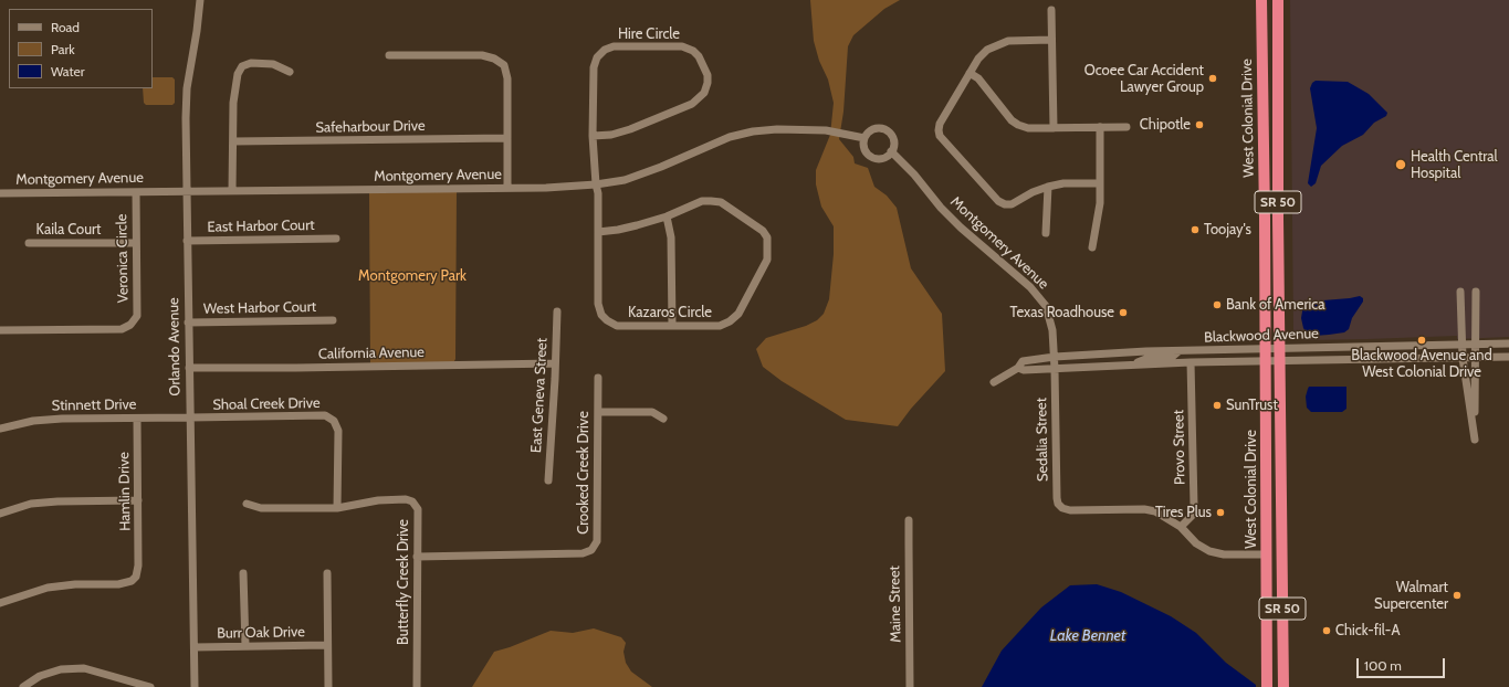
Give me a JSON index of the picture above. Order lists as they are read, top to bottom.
{
  "streets": {
    "highway": ["West Colonial Drive", "SR 50"],
    "street": [
      "Hire Circle",
      "Safeharbour Drive",
      "Montgomery Avenue",
      "East Harbor Court",
      "Kaila Court",
      "Veronica Circle",
      "West Harbor Court",
      "Kazaros Circle",
      "Blackwood Avenue",
      "Orlando Avenue",
      "California Avenue",
      "East Geneva Street",
      "Shoal Creek Drive",
      "Stinnett Drive",
      "Sedalia Street",
      "Provo Street",
      "Crooked Creek Drive",
      "Hamlin Drive",
      "Butterfly Creek Drive",
      "Maine Street",
      "Burr Oak Drive"
    ]
  },
  "crossings": [
    ["Hire Circle", "Montgomery Avenue"],
    ["Hire Circle", "Kazaros Circle"],
    ["West Colonial Drive", "Blackwood Avenue"],
    ["Montgomery Avenue", "Veronica Circle"],
    ["Montgomery Avenue", "Kazaros Circle"],
    ["Montgomery Avenue", "Blackwood Avenue"],
    ["Montgomery Avenue", "Orlando Avenue"],
    ["Montgomery Avenue", "Sedalia Street"],
    ["East Harbor Court", "Orlando Avenue"],
    ["Kaila Court", "Veronica Circle"],
    ["West Harbor Court", "Orlando Avenue"],
    ["Blackwood Avenue", "Sedalia Street"],
    ["Blackwood Avenue", "Provo Street"],
    ["Orlando Avenue", "California Avenue"],
    ["Orlando Avenue", "Shoal Creek Drive"],
    ["Orlando Avenue", "Stinnett Drive"],
    ["Orlando Avenue", "Burr Oak Drive"],
    ["California Avenue", "East Geneva Street"],
    ["Shoal Creek Drive", "Stinnett Drive"],
    ["Shoal Creek Drive", "Butterfly Creek Drive"],
    ["Stinnett Drive", "Hamlin Drive"],
    ["Sedalia Street", "Provo Street"],
    ["Crooked Creek Drive", "Butterfly Creek Drive"]
  ],
  "water": ["Lake Bennet"],
  "parks": ["Montgomery Park"],
  "places": [
    "Ocoee Car Accident Lawyer Group",
    "Chipotle",
    "Health Central Hospital",
    "Toojay's",
    "Bank of America",
    "Texas Roadhouse",
    "Blackwood Avenue and West Colonial Drive",
    "SunTrust",
    "Tires Plus",
    "Walmart Supercenter",
    "Chick-fil-A"
  ],
  "legend": ["Road", "Park", "Water"],
  "scale_bar": "100 m"
}
